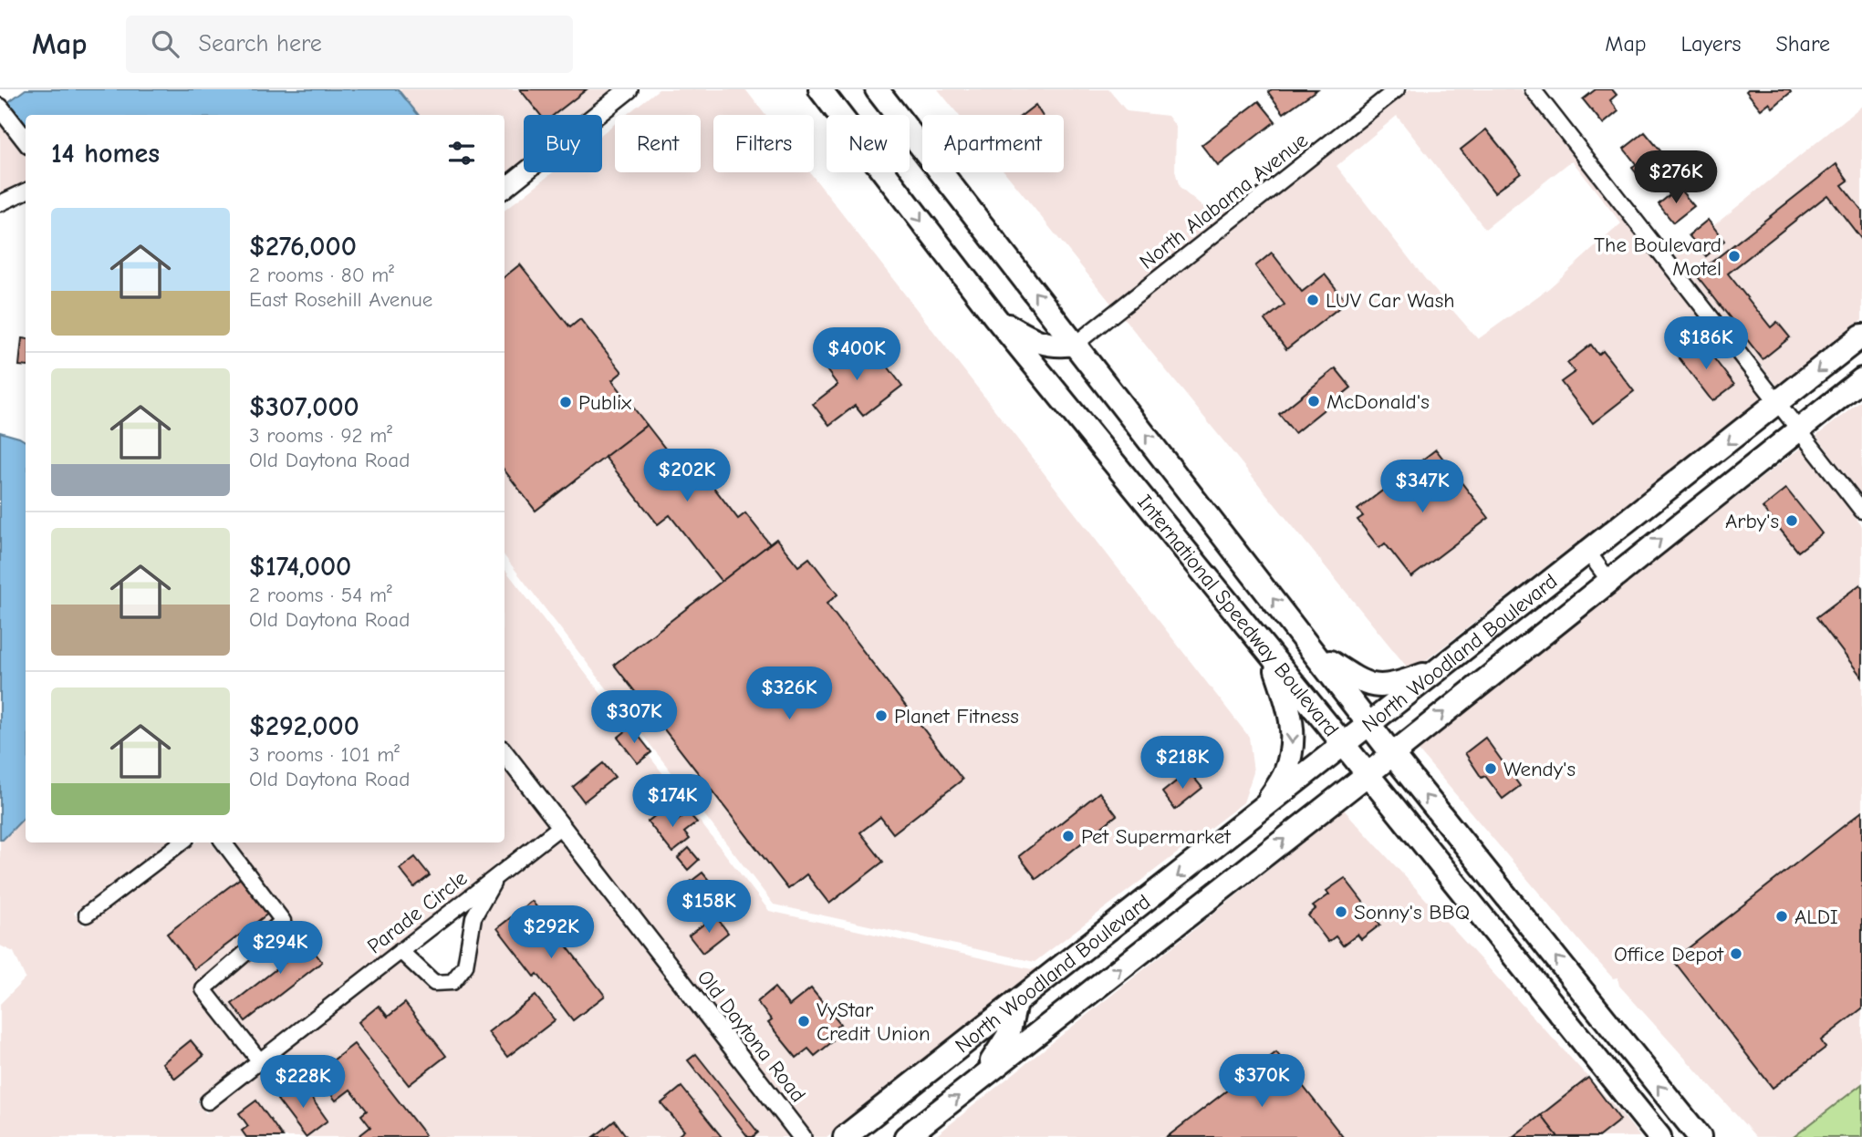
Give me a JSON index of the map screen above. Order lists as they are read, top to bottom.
{
  "streets": {
    "main road": ["International Speedway Boulevard", "North Woodland Boulevard"],
    "street": ["North Alabama Avenue", "Parade Circle", "Old Daytona Road"]
  },
  "crossings": [
    ["North Alabama Avenue", "International Speedway Boulevard"],
    ["International Speedway Boulevard", "North Woodland Boulevard"],
    ["Parade Circle", "Old Daytona Road"]
  ],
  "places": [
    "The Boulevard Motel",
    "LUV Car Wash",
    "McDonald's",
    "Publix",
    "Arby's",
    "Planet Fitness",
    "Wendy's",
    "Pet Supermarket",
    "Sonny's BBQ",
    "ALDI",
    "Office Depot",
    "VyStar Credit Union"
  ],
  "page": {
    "header": "Map",
    "search": "Search here",
    "nav": ["Map", "Layers", "Share"],
    "chip": [
      "Buy",
      "Rent",
      "Filters",
      "New",
      "Apartment"
    ],
    "heading": "14 homes",
    "price": [
      "$276K",
      "$186K",
      "$400K",
      "$202K",
      "$347K",
      "$326K",
      "$307K",
      "$218K",
      "$174K",
      "$158K",
      "$292K",
      "$294K",
      "$370K",
      "$228K"
    ],
    "list": [
      {
        "name": "$276,000",
        "note": "2 rooms · 80 m² · East Rosehill Avenue"
      },
      {
        "name": "$307,000",
        "note": "3 rooms · 92 m² · Old Daytona Road"
      },
      {
        "name": "$174,000",
        "note": "2 rooms · 54 m² · Old Daytona Road"
      },
      {
        "name": "$292,000",
        "note": "3 rooms · 101 m² · Old Daytona Road"
      }
    ]
  }
}
